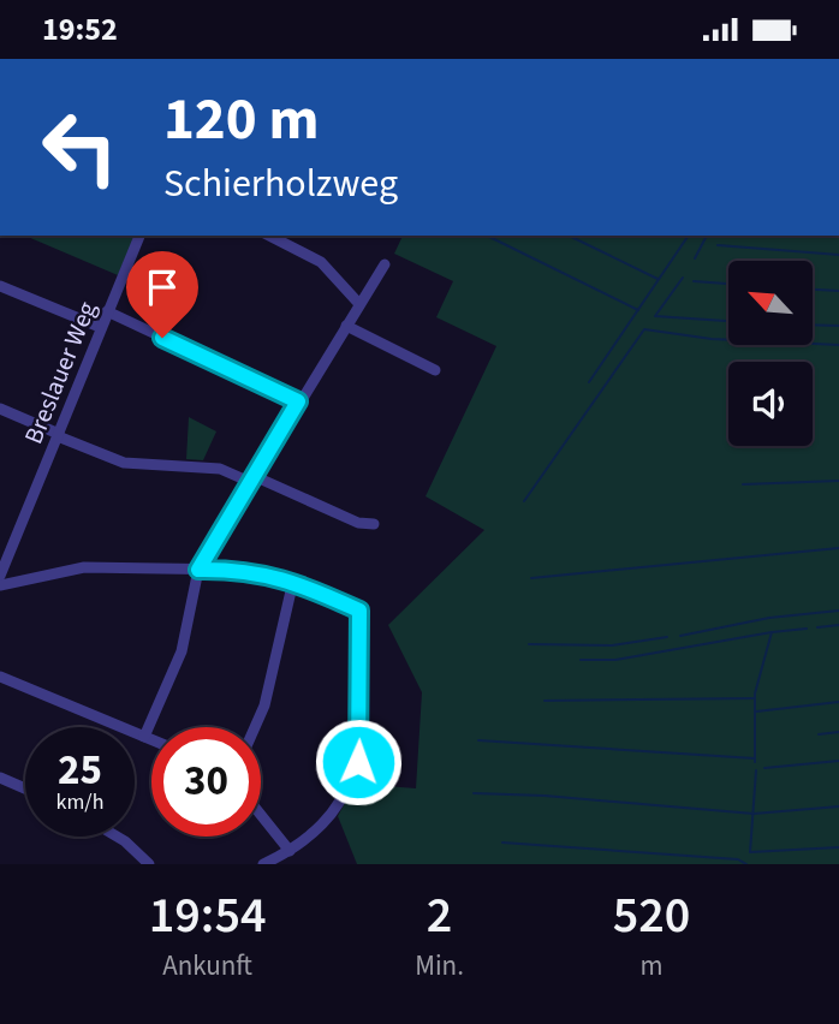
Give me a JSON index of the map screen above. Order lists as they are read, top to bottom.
{
  "streets": {
    "street": ["Breslauer Weg"]
  },
  "north": "top left",
  "page": {
    "status": "19:52",
    "turn": ["120 m", "Schierholzweg"],
    "speed": "25 km/h",
    "limit": "30",
    "eta": [
      "19:54",
      "Ankunft",
      "2",
      "Min.",
      "520",
      "m"
    ]
  }
}
